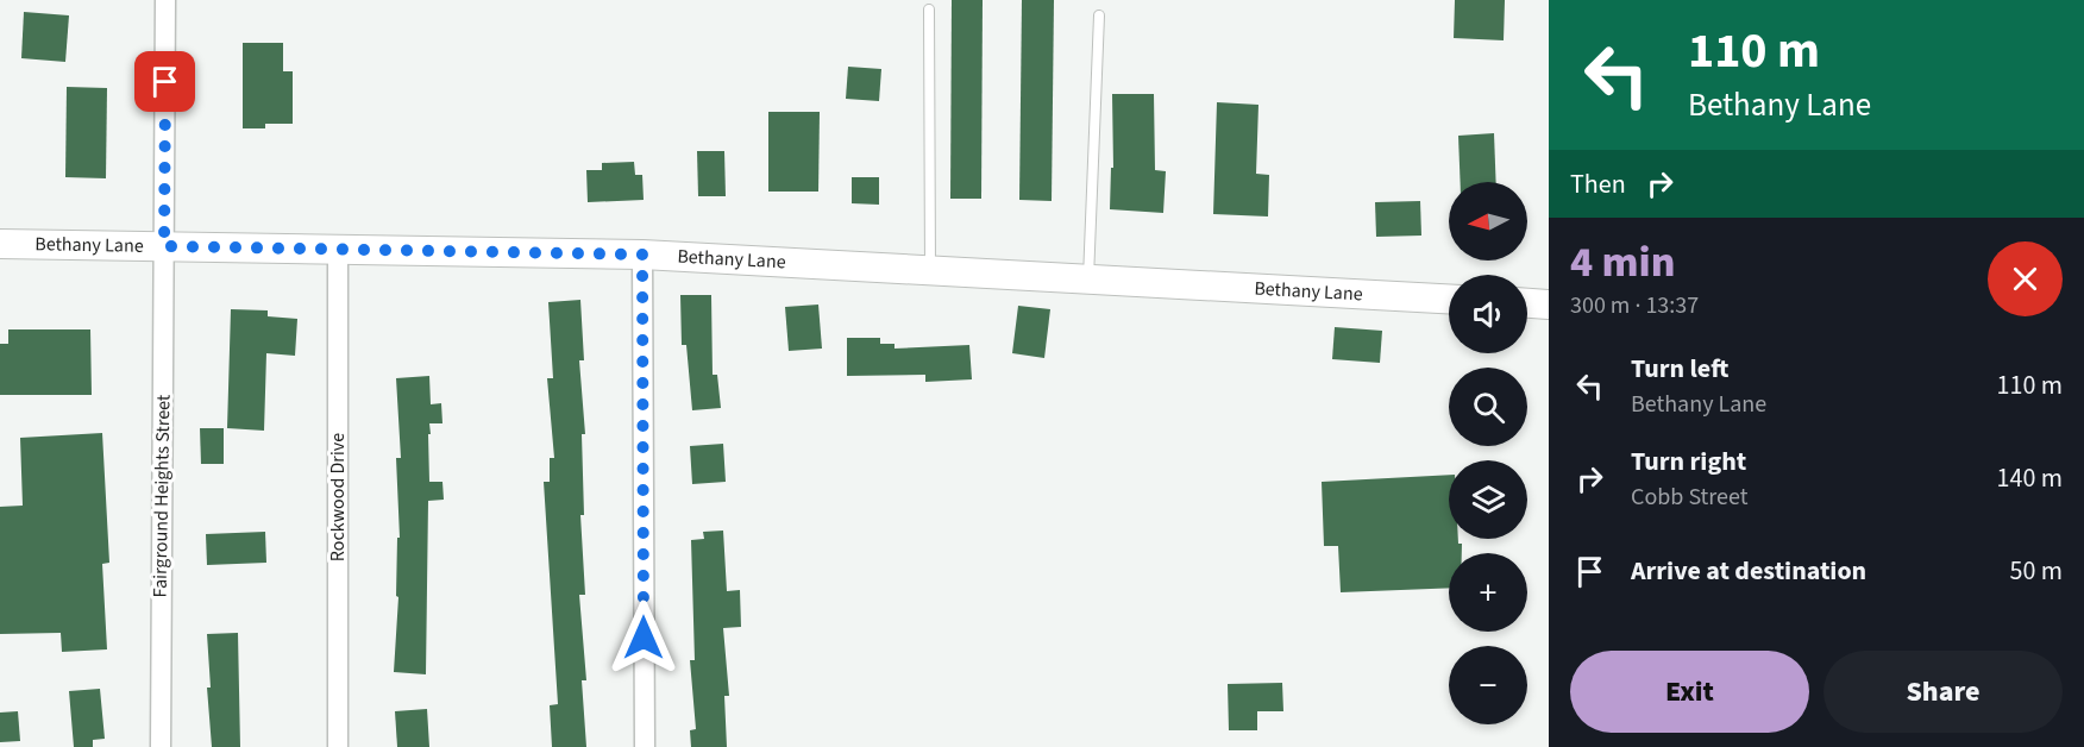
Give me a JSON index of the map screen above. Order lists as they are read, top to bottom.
{
  "streets": {
    "street": ["Bethany Lane", "Fairground Heights Street", "Rockwood Drive"]
  },
  "crossings": [
    ["Bethany Lane", "Fairground Heights Street"],
    ["Bethany Lane", "Rockwood Drive"]
  ],
  "north": "left",
  "page": {
    "turn": ["110 m", "Bethany Lane"],
    "then": "Then",
    "map_buttons": ["+", "−"],
    "heading": ["4 min", "300 m · 13:37"],
    "list": [
      {
        "name": "Turn left",
        "note": "Bethany Lane",
        "value": "110 m"
      },
      {
        "name": "Turn right",
        "note": "Cobb Street",
        "value": "140 m"
      },
      {
        "name": "Arrive at destination",
        "value": "50 m"
      }
    ],
    "buttons": ["Exit", "Share"]
  }
}
